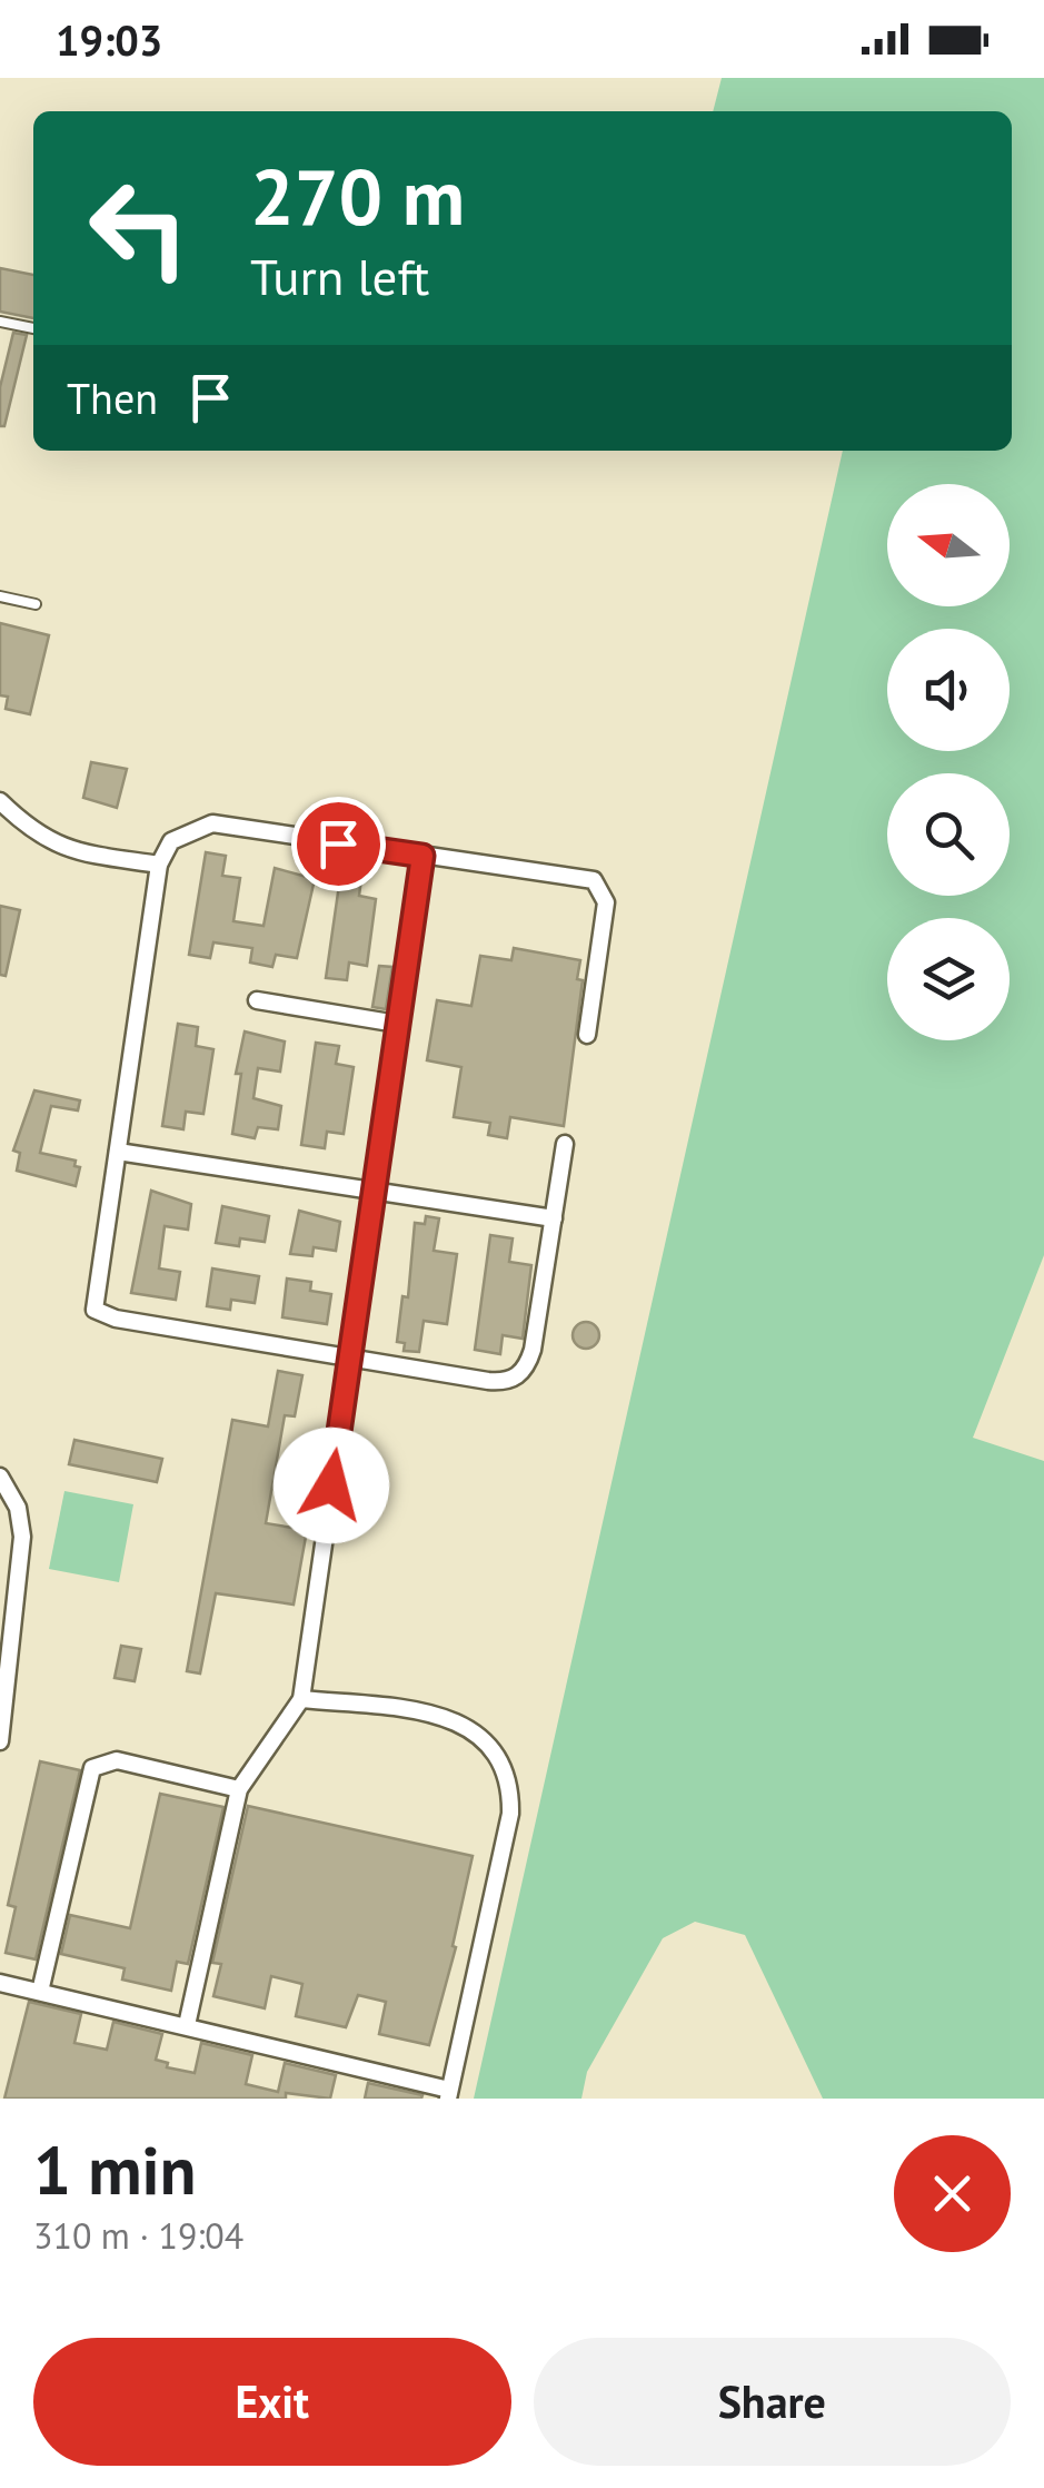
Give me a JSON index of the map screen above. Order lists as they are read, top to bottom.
{
  "north": "left",
  "page": {
    "status": "19:03",
    "turn": ["270 m", "Turn left"],
    "then": "Then",
    "heading": ["1 min", "310 m · 19:04"],
    "buttons": ["Exit", "Share"]
  }
}
